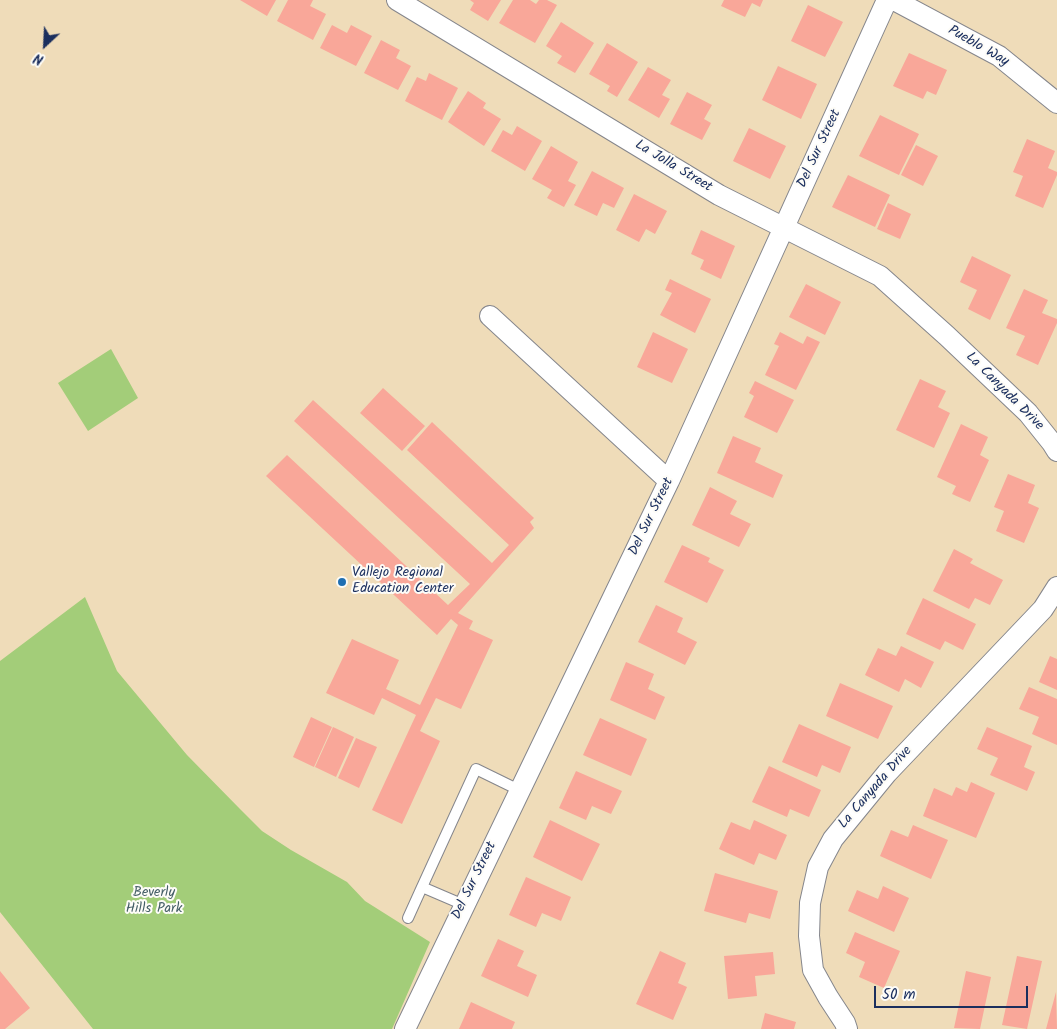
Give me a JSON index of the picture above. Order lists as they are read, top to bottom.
{
  "streets": {
    "street": [
      "Pueblo Way",
      "Del Sur Street",
      "La Jolla Street",
      "La Canyada Drive"
    ]
  },
  "crossings": [
    ["Del Sur Street", "La Jolla Street"],
    ["La Jolla Street", "La Canyada Drive"]
  ],
  "parks": ["Beverly Hills Park"],
  "places": ["Vallejo Regional Education Center"],
  "scale_bar": "50 m",
  "north": "bottom left"
}
